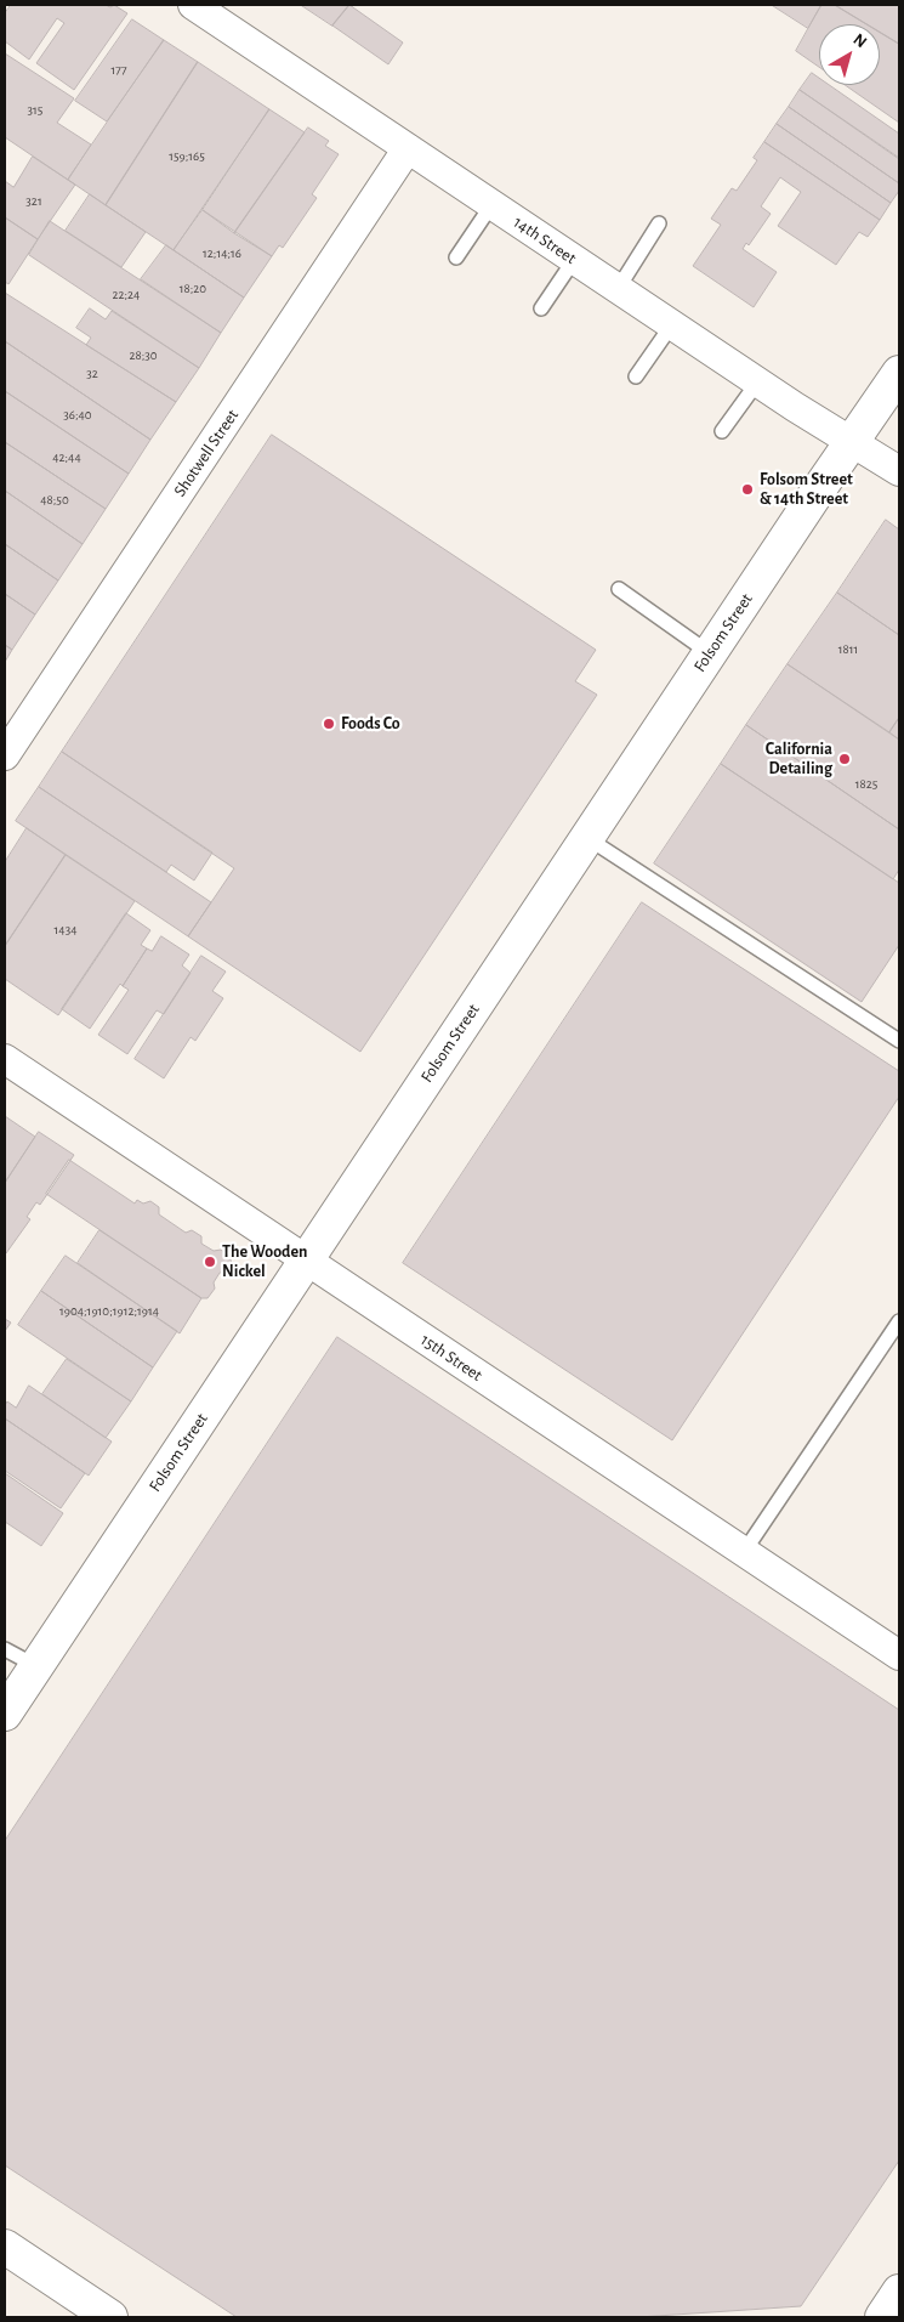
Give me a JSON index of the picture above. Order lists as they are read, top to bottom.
{
  "streets": {
    "street": [
      "14th Street",
      "Shotwell Street",
      "Folsom Street",
      "15th Street"
    ]
  },
  "crossings": [
    ["14th Street", "Shotwell Street"],
    ["14th Street", "Folsom Street"],
    ["Folsom Street", "15th Street"]
  ],
  "places": [
    "Folsom Street & 14th Street",
    "Foods Co",
    "California Detailing",
    "The Wooden Nickel"
  ],
  "house_numbers": [
    "177",
    "315",
    "159;165",
    "321",
    "12;14;16",
    "18;20",
    "22;24",
    "28;30",
    "32",
    "36;40",
    "42;44",
    "48;50",
    "1811",
    "1825",
    "1434",
    "1904;1910;1912;1914"
  ],
  "north": "top right"
}
